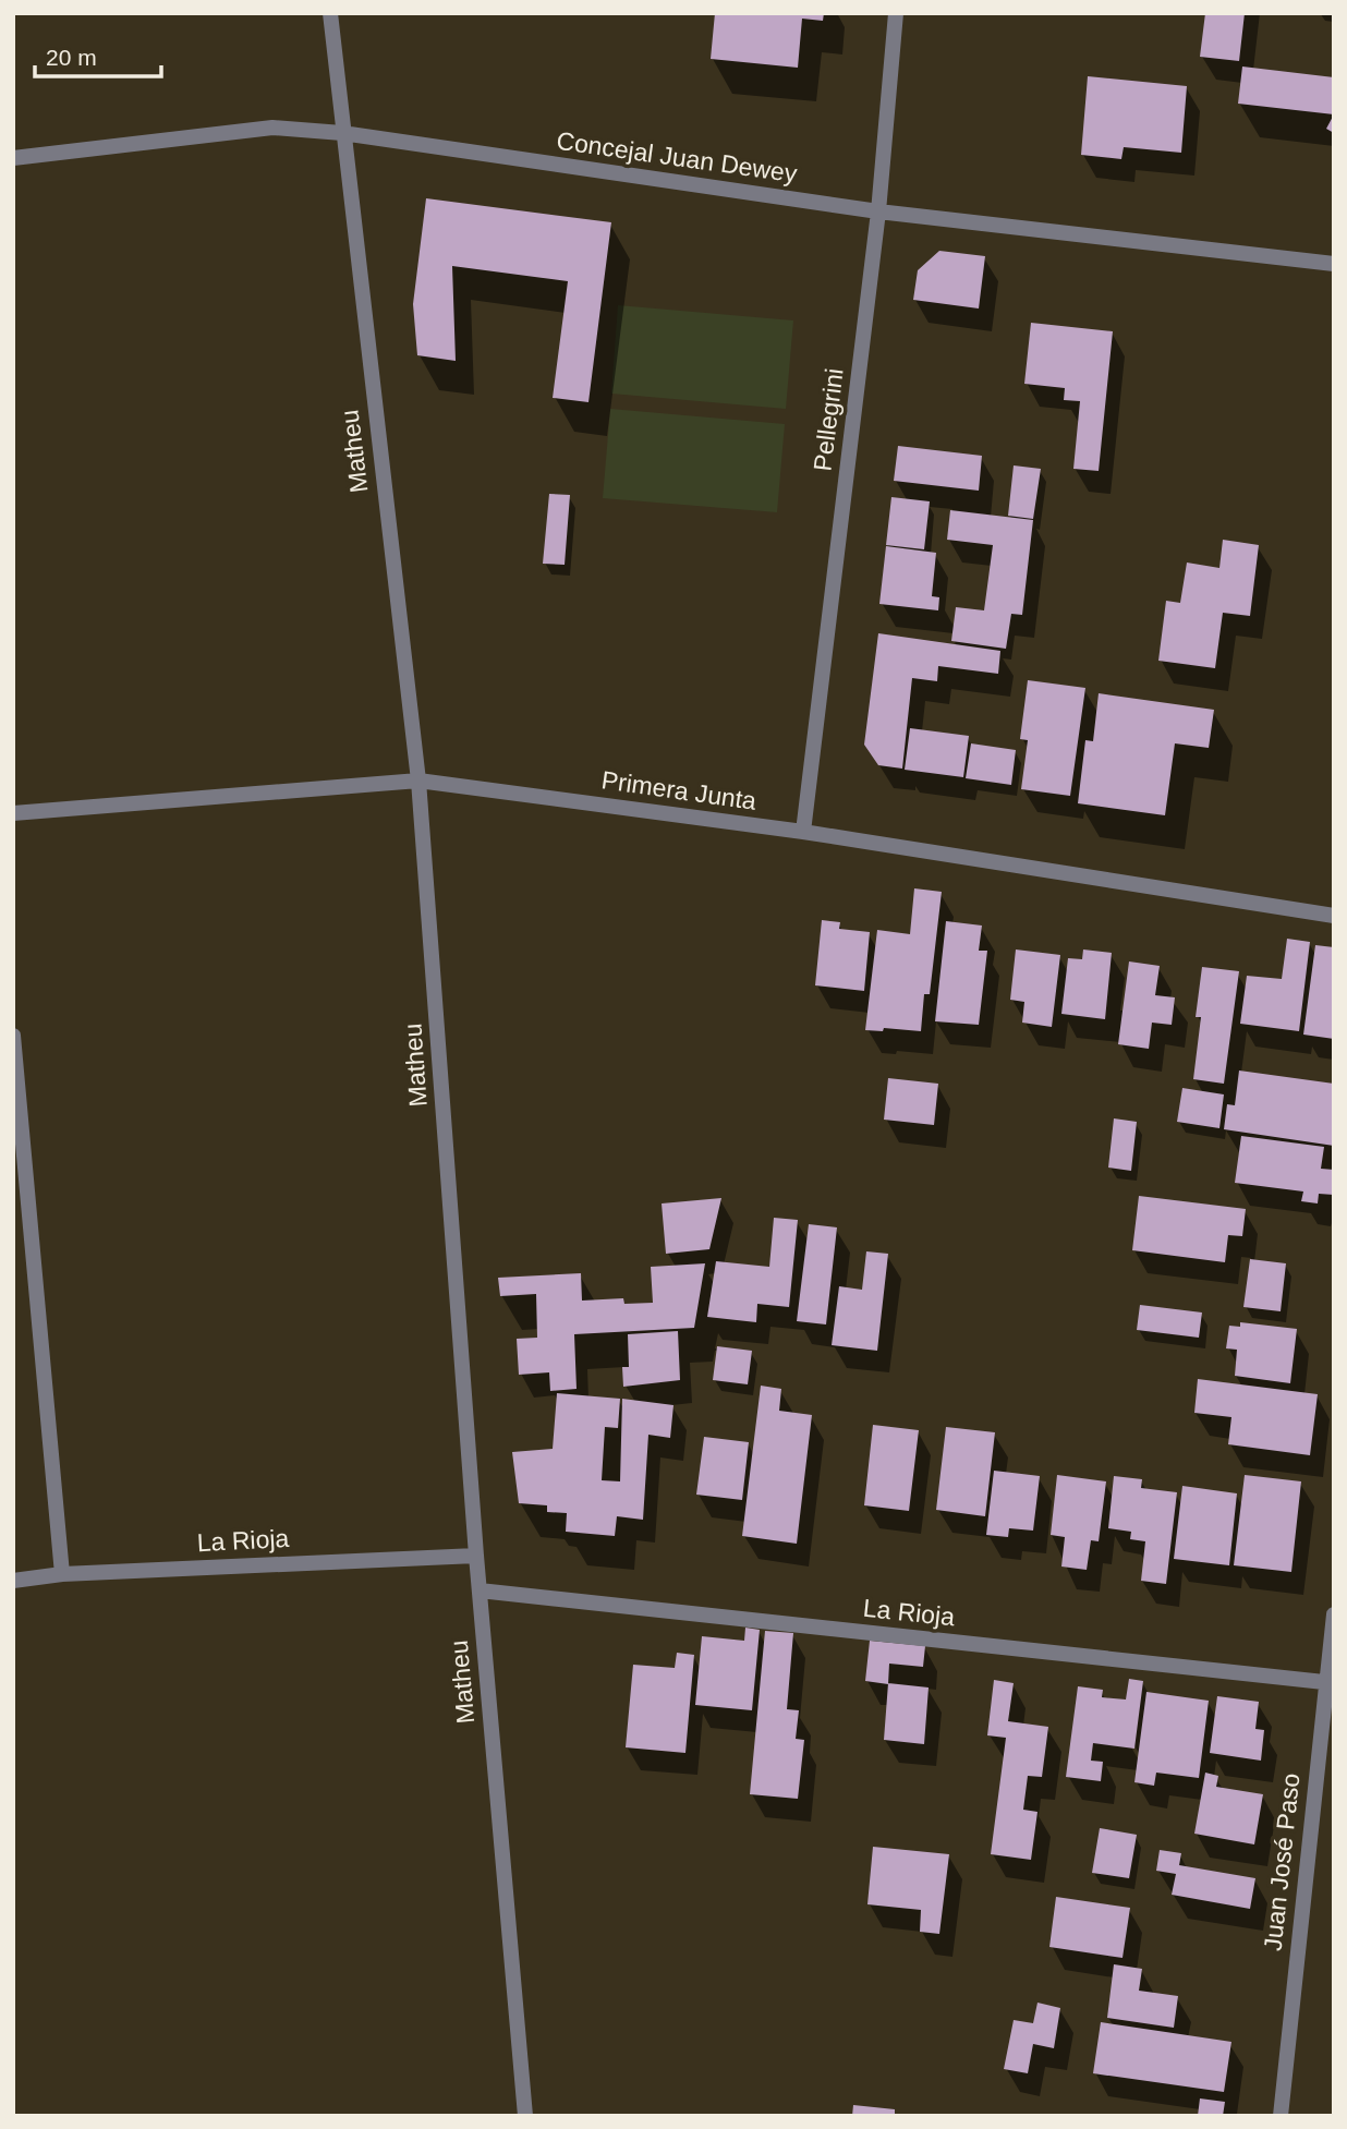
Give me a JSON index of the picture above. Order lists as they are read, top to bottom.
{
  "streets": {
    "street": [
      "Concejal Juan Dewey",
      "Pellegrini",
      "Matheu",
      "Primera Junta",
      "La Rioja",
      "Juan José Paso"
    ]
  },
  "crossings": [
    ["Concejal Juan Dewey", "Pellegrini"],
    ["Concejal Juan Dewey", "Matheu"],
    ["Pellegrini", "Primera Junta"],
    ["Matheu", "Primera Junta"],
    ["Matheu", "La Rioja"],
    ["La Rioja", "Juan José Paso"]
  ],
  "scale_bar": "20 m"
}
